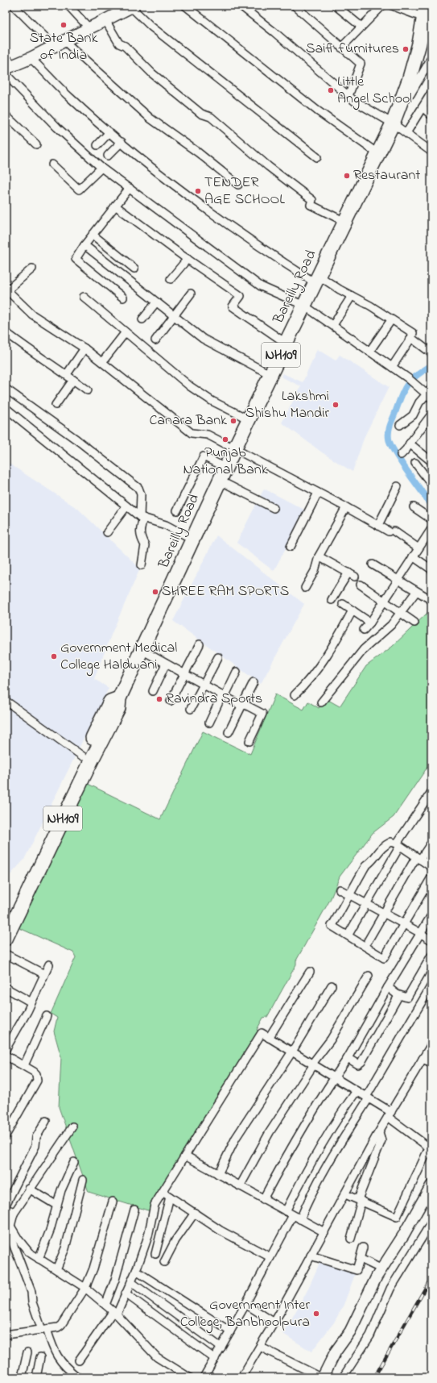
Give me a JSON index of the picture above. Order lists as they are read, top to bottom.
{
  "streets": {
    "highway": ["Bareilly Road", "NH109"]
  },
  "places": [
    "State Bank of India",
    "Saifi furnitures",
    "Little Angel School",
    "Restaurant",
    "TENDER AGE SCHOOL",
    "Lakshmi Shishu Mandir",
    "Canara Bank",
    "Punjab National Bank",
    "SHREE RAM SPORTS",
    "Government Medical College Haldwani",
    "Ravindra Sports",
    "Government Inter College, Banbhoolpura"
  ]
}
